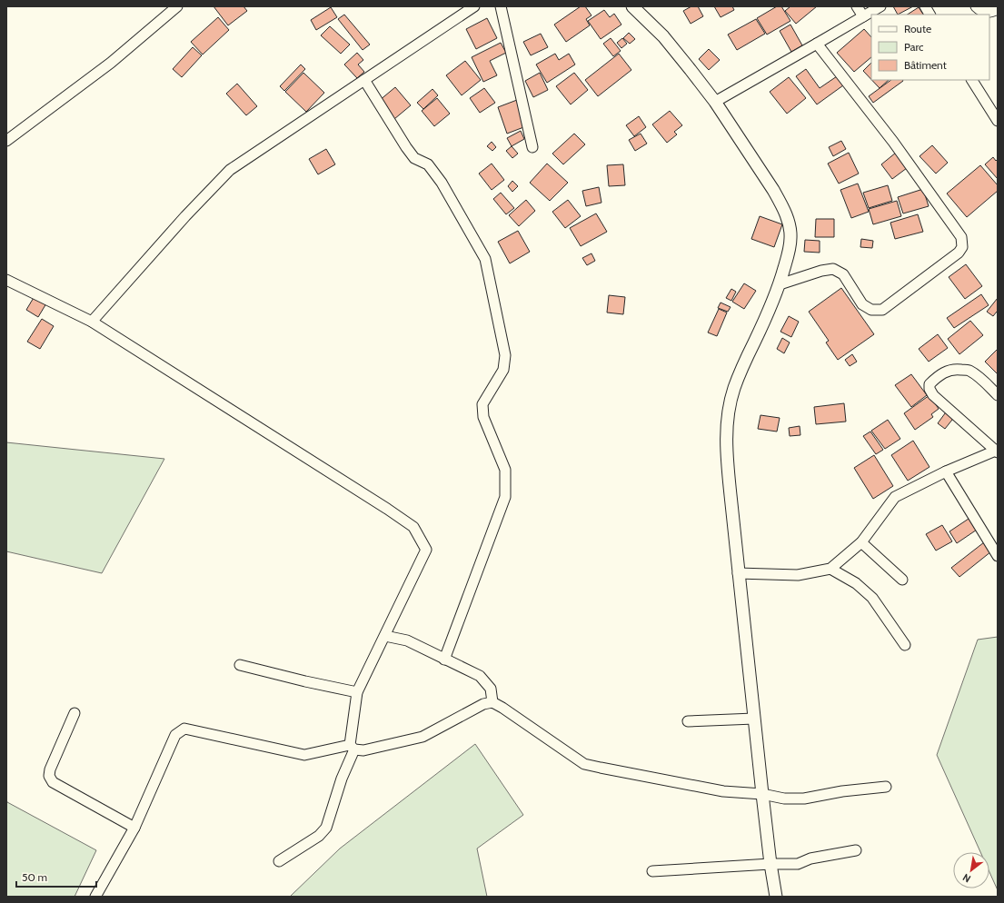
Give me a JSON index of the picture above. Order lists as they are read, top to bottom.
{
  "legend": ["Route", "Parc", "Bâtiment"],
  "scale_bar": "50 m",
  "north": "bottom left"
}
